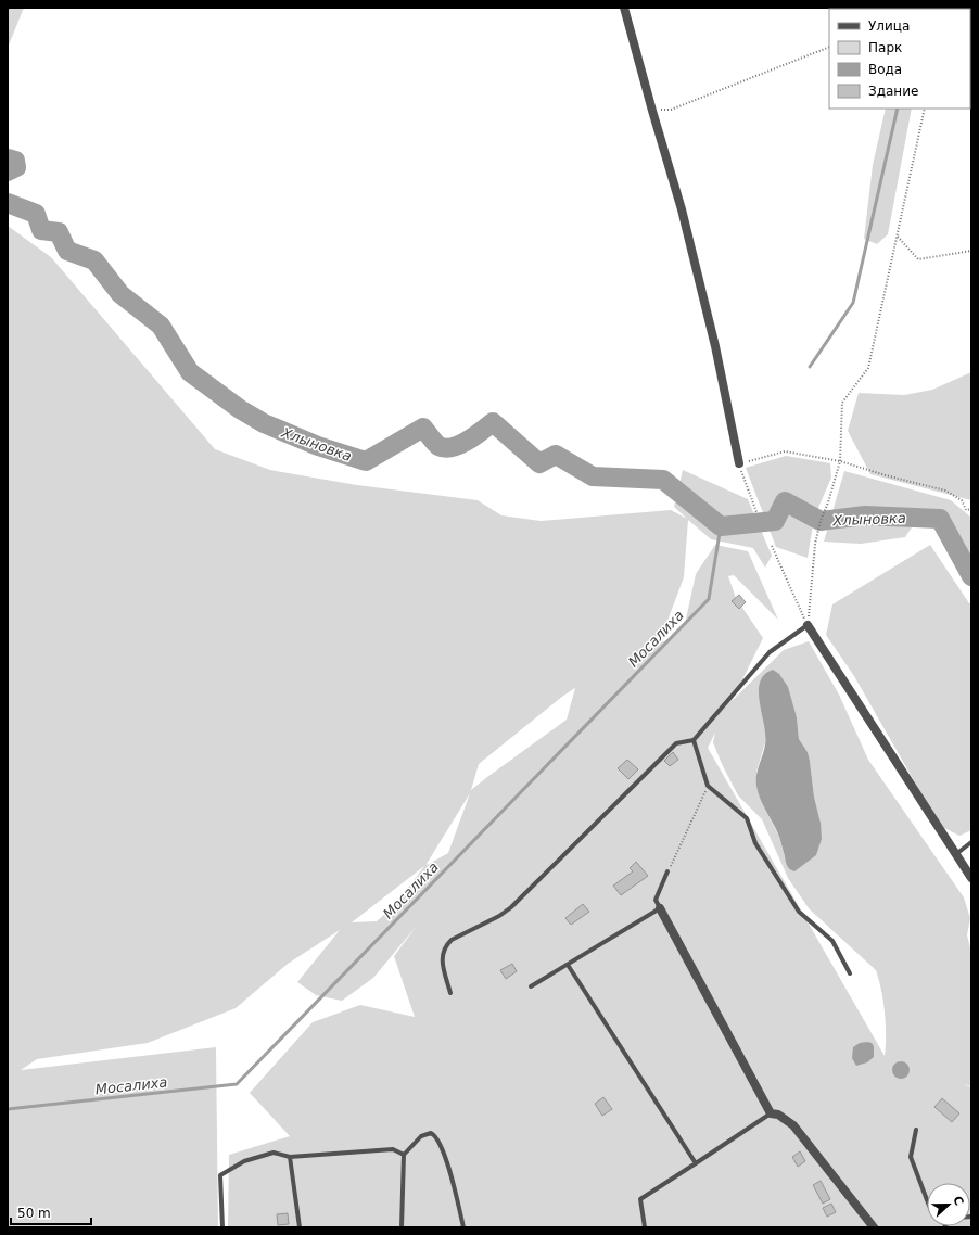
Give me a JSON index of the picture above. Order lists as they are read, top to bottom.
{
  "water": ["Хлыновка", "Мосалиха"],
  "legend": [
    "Улица",
    "Парк",
    "Вода",
    "Здание"
  ],
  "scale_bar": "50 m",
  "north": "right"
}
